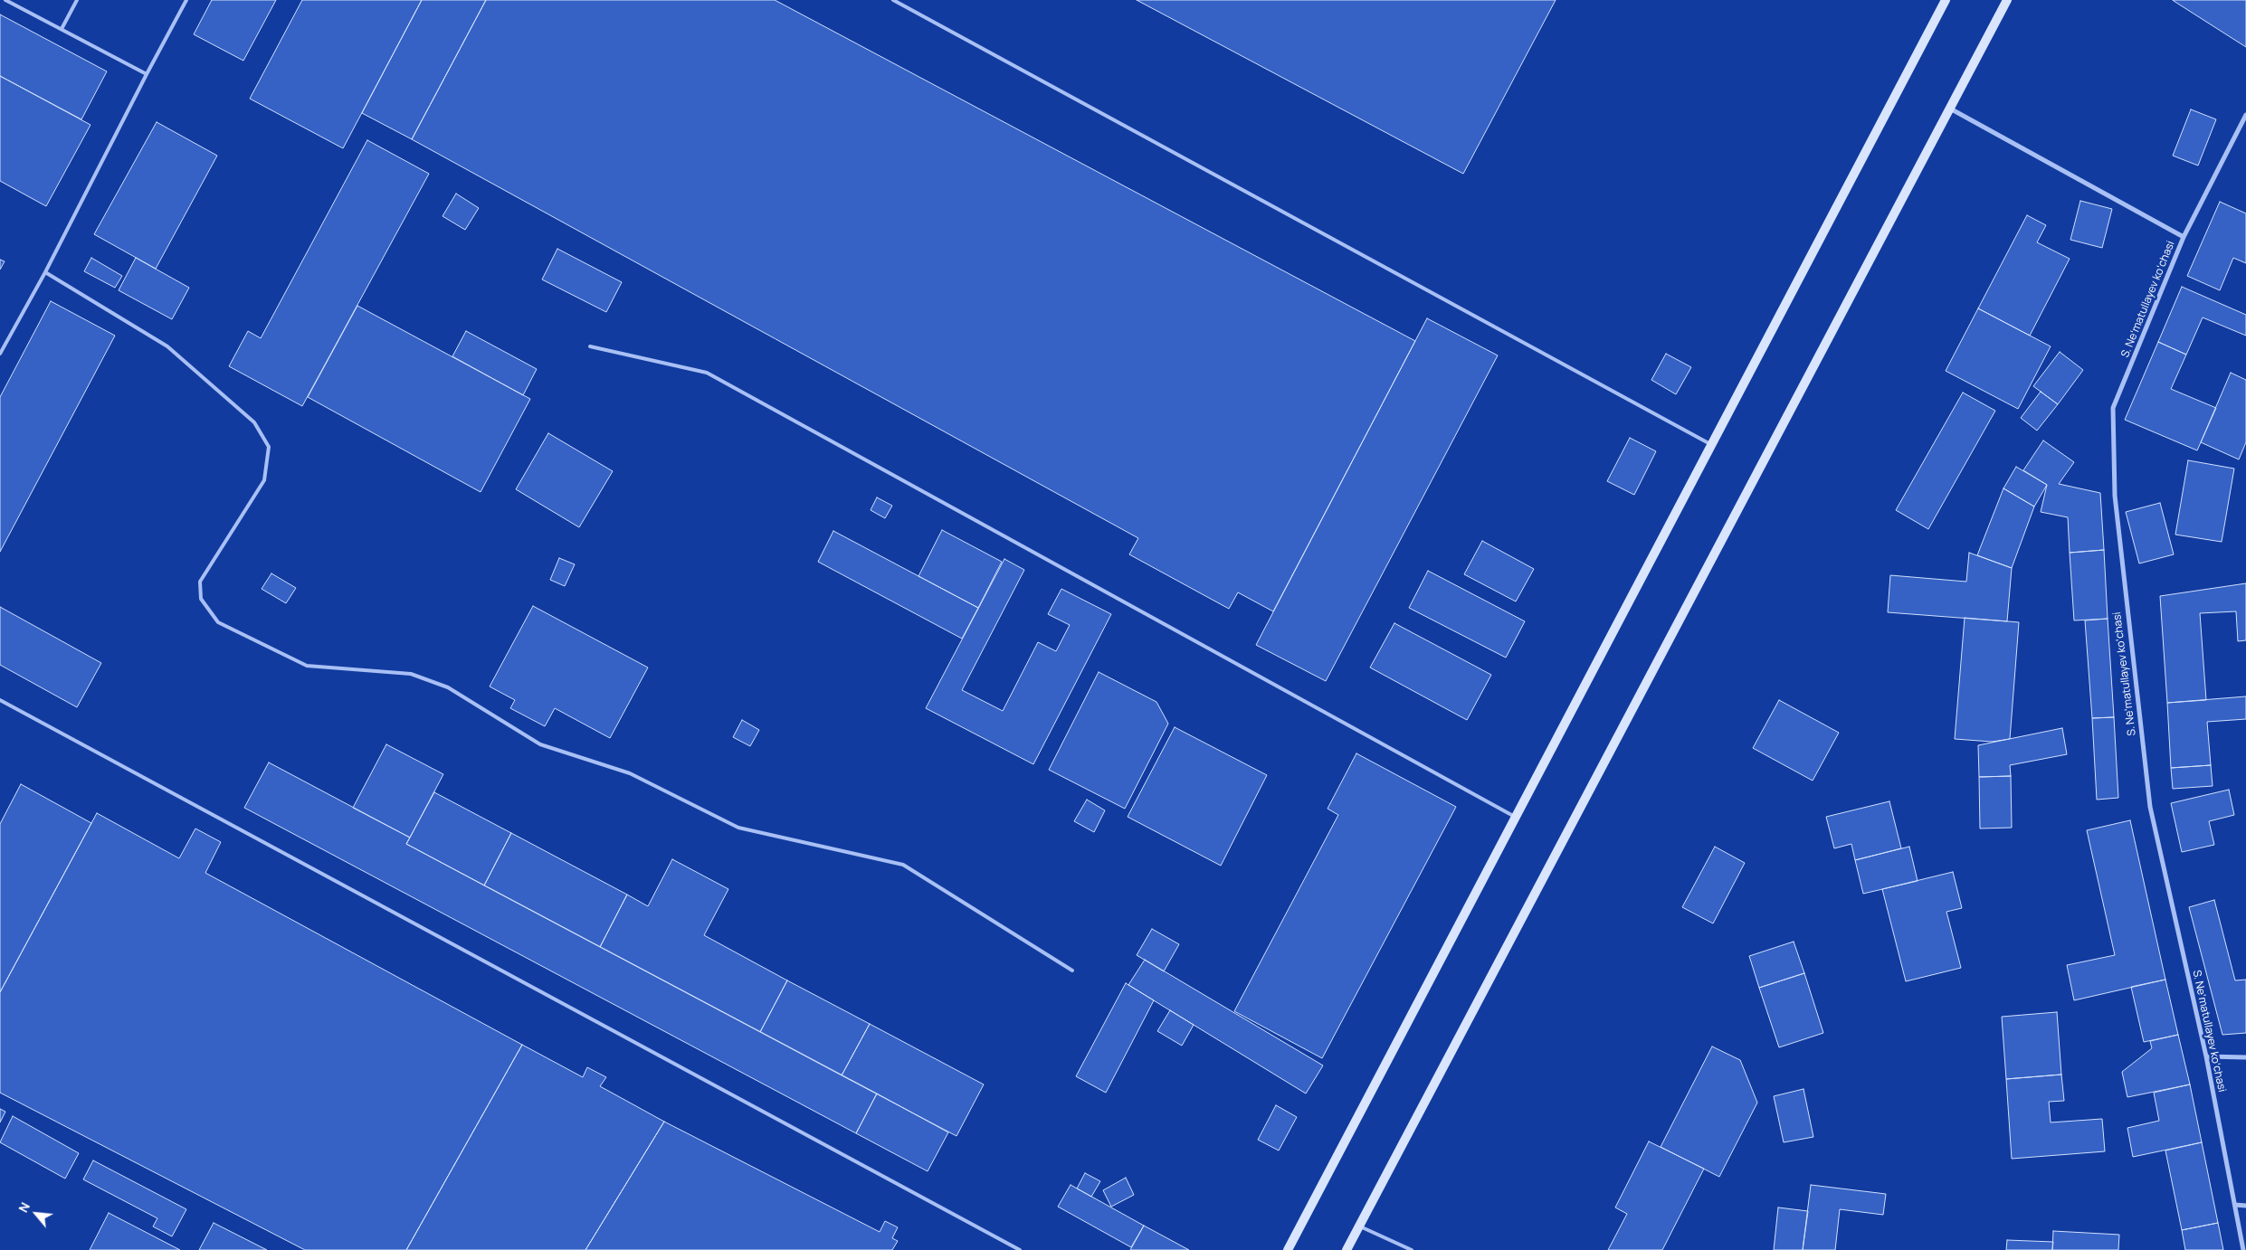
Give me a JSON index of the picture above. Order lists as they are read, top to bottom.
{
  "streets": {
    "street": ["S. Neʻmatullayev koʻchasi"]
  },
  "north": "top left"
}
